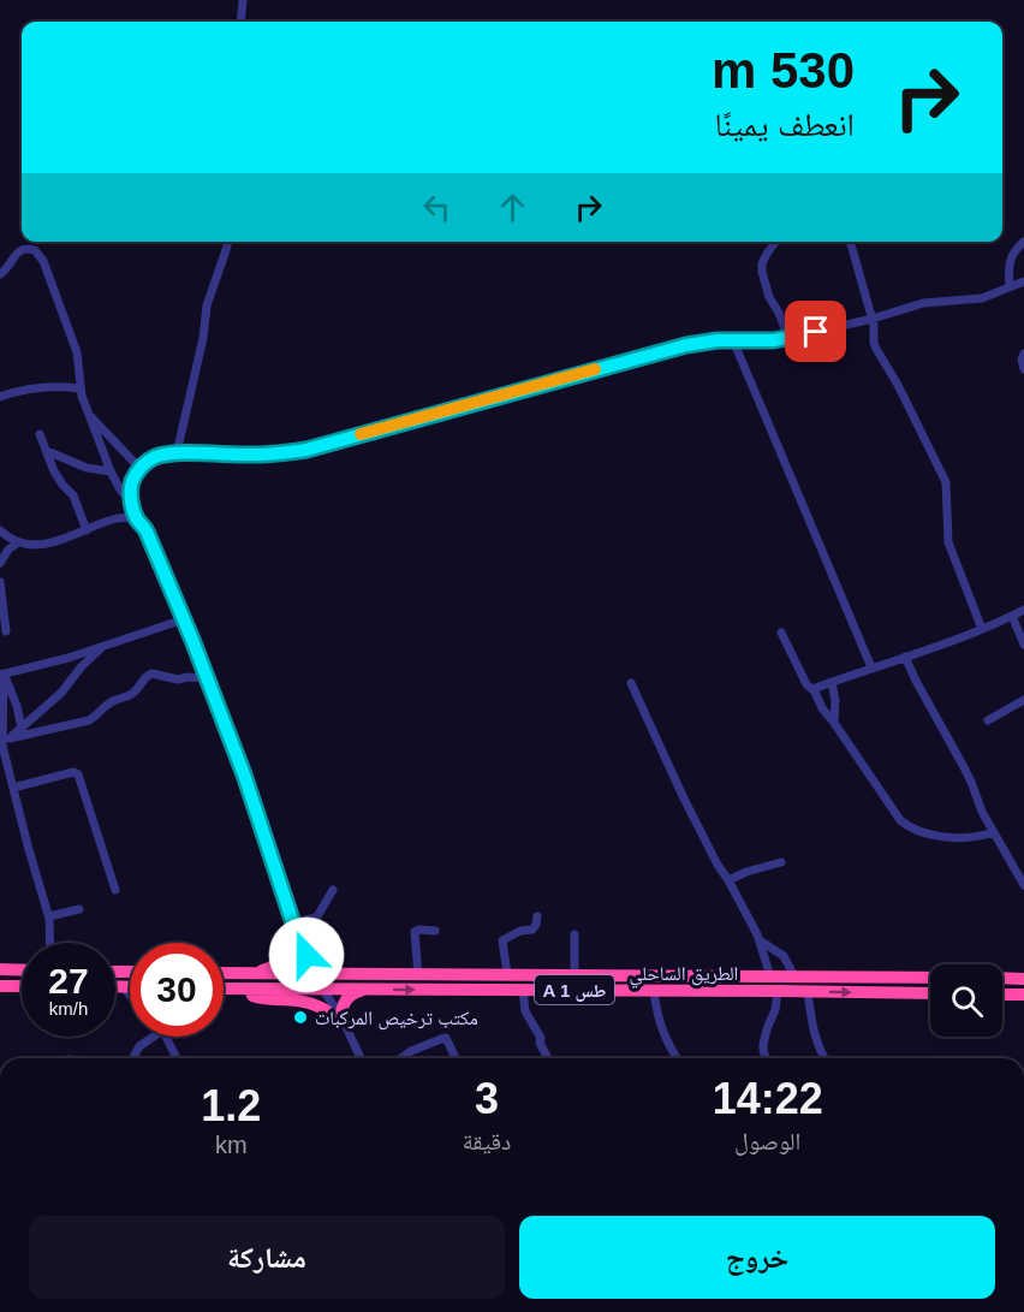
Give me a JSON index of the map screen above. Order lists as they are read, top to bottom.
{
  "streets": {
    "highway": ["الطريق الساحلي", "A 1 طس"]
  },
  "places": ["مكتب ترخيص المركبات"],
  "page": {
    "turn": ["530 m", "انعطف يمينًا"],
    "speed": "27 km/h",
    "limit": "30",
    "eta": [
      "14:22",
      "الوصول",
      "3",
      "دقيقة",
      "1.2",
      "km"
    ],
    "buttons": ["خروج", "مشاركة"]
  }
}
